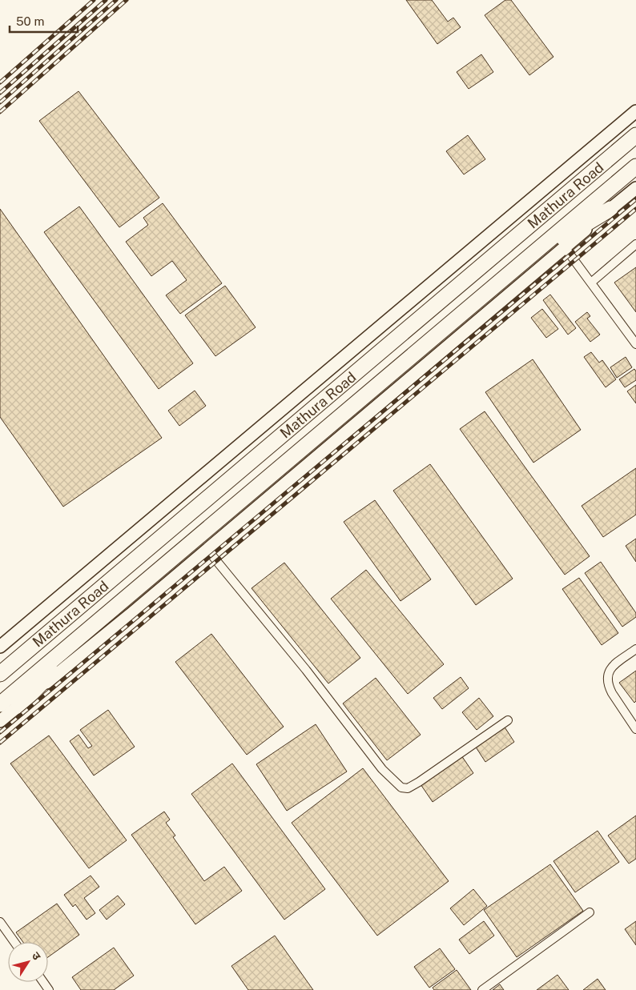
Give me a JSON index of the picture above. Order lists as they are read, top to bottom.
{
  "streets": {
    "highway": ["Mathura Road"]
  },
  "scale_bar": "50 m",
  "north": "top right"
}
